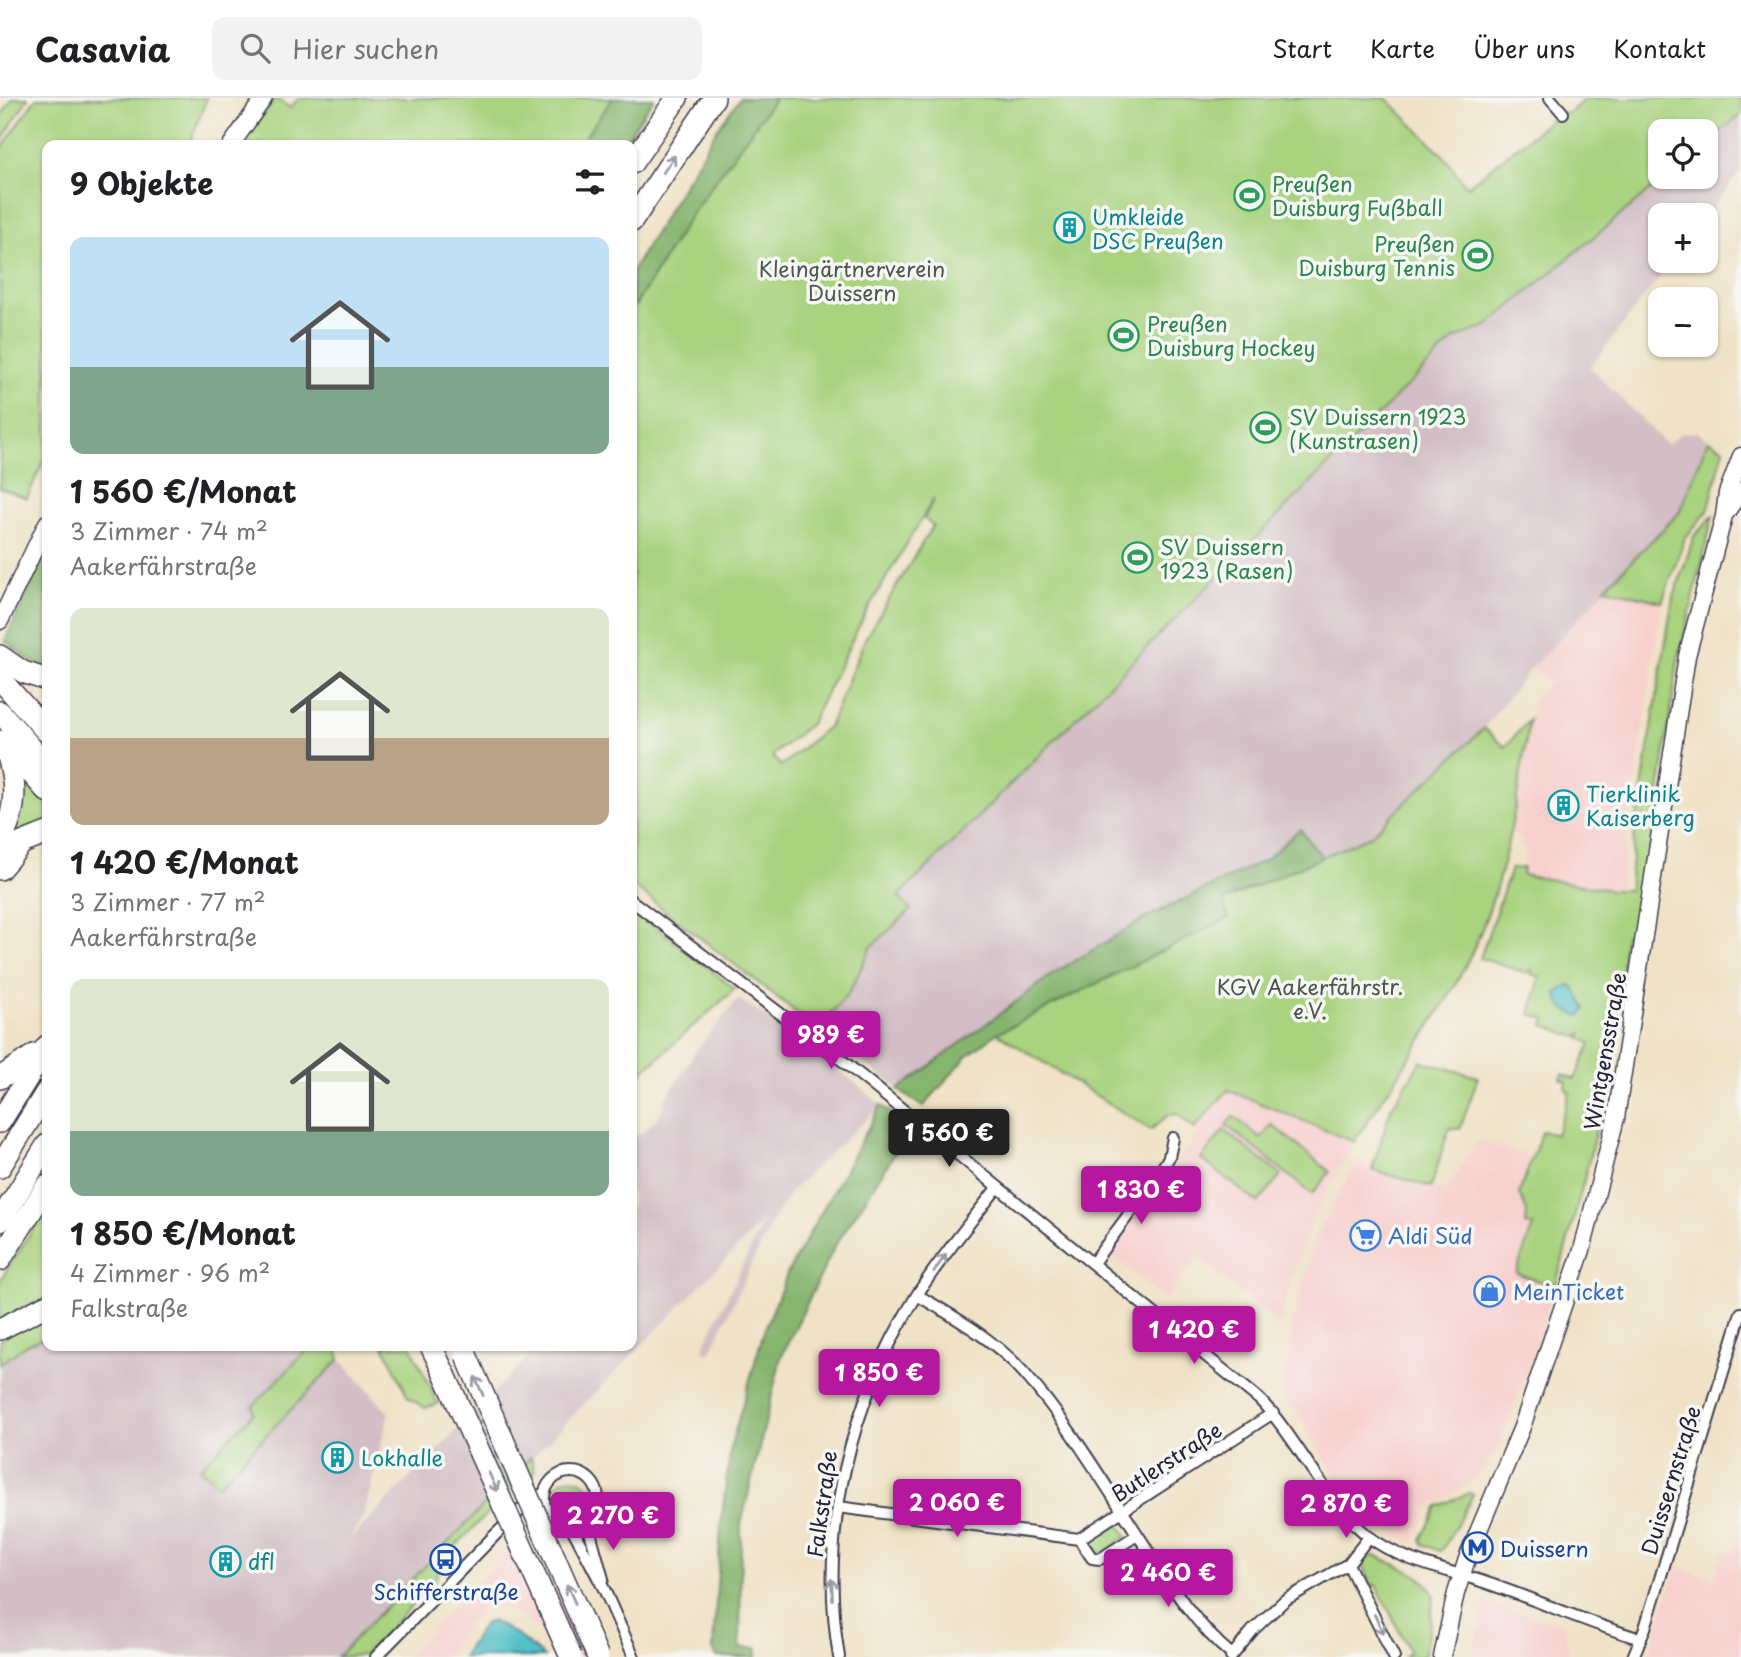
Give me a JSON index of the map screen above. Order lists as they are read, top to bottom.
{
  "streets": {
    "main road": ["Wintgensstraße"],
    "street": ["Butlerstraße", "Duissernstraße", "Falkstraße"]
  },
  "one_way": ["Falkstraße"],
  "parks": ["Kleingärtnerverein Duissern", "KGV Aakerfährstr. e.V."],
  "places": {
    "sports": [
      "Preußen Duisburg Fußball",
      "Preußen Duisburg Tennis",
      "Preußen Duisburg Hockey",
      "SV Duissern 1923 (Kunstrasen)",
      "SV Duissern 1923 (Rasen)"
    ],
    "building": [
      "Umkleide DSC Preußen",
      "Tierklinik Kaiserberg",
      "Lokhalle",
      "dfl"
    ],
    "supermarket": ["Aldi Süd"],
    "shop": ["MeinTicket"],
    "metro station": ["Duissern"],
    "bus stop": ["Schifferstraße"]
  },
  "page": {
    "header": "Casavia",
    "search": "Hier suchen",
    "nav": [
      "Start",
      "Karte",
      "Über uns",
      "Kontakt"
    ],
    "map_buttons": ["+", "−"],
    "heading": "9 Objekte",
    "list": [
      {
        "name": "1 560 €/Monat",
        "note": "3 Zimmer · 74 m² · Aakerfährstraße"
      },
      {
        "name": "1 420 €/Monat",
        "note": "3 Zimmer · 77 m² · Aakerfährstraße"
      },
      {
        "name": "1 850 €/Monat",
        "note": "4 Zimmer · 96 m² · Falkstraße"
      }
    ],
    "price": [
      "989 €",
      "1 560 €",
      "1 830 €",
      "1 420 €",
      "1 850 €",
      "2 060 €",
      "2 870 €",
      "2 270 €",
      "2 460 €"
    ]
  }
}
